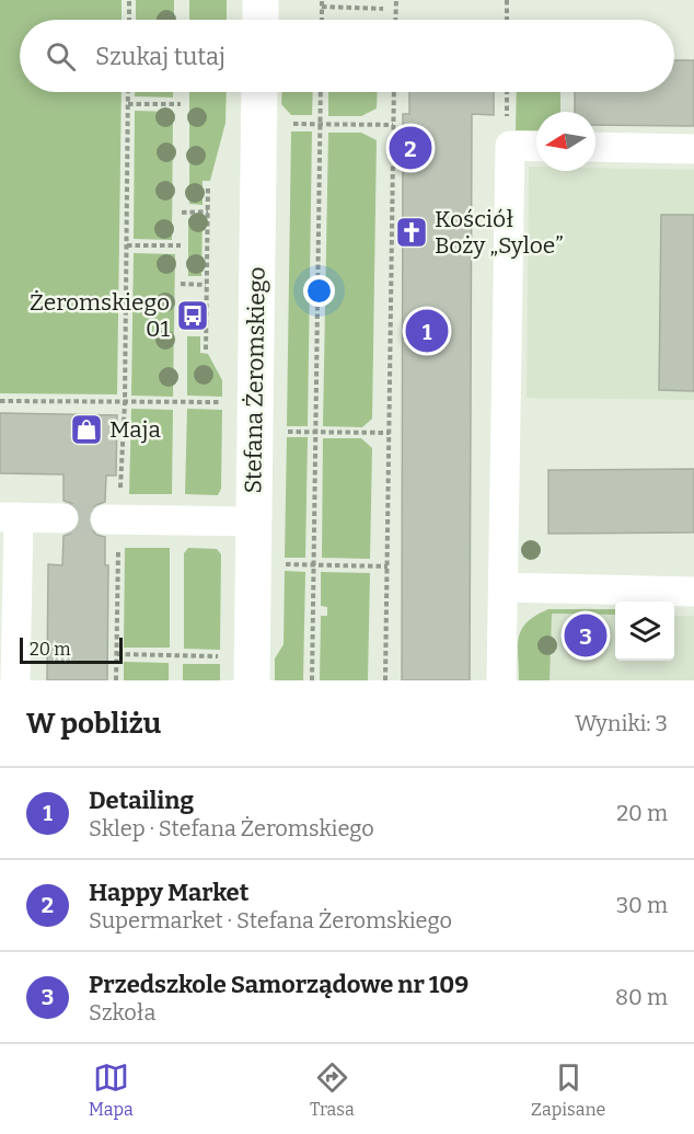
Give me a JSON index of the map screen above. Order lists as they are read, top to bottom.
{
  "streets": {
    "street": ["Stefana Żeromskiego"]
  },
  "places": {
    "church": ["Kościół Boży „Syloe”"],
    "bus stop": ["Żeromskiego 01"],
    "shop": ["Maja"]
  },
  "scale_bar": "20 m",
  "north": "left",
  "page": {
    "search": "Szukaj tutaj",
    "pins": ["2", "1", "3"],
    "scale": "20 m",
    "heading": ["W pobliżu", "Wyniki: 3"],
    "list": [
      {
        "mark": "1",
        "name": "Detailing",
        "note": "Sklep · Stefana Żeromskiego",
        "value": "20 m"
      },
      {
        "mark": "2",
        "name": "Happy Market",
        "note": "Supermarket · Stefana Żeromskiego",
        "value": "30 m"
      },
      {
        "mark": "3",
        "name": "Przedszkole Samorządowe nr 109",
        "note": "Szkoła",
        "value": "80 m"
      }
    ],
    "nav": ["Mapa", "Trasa", "Zapisane"]
  }
}
